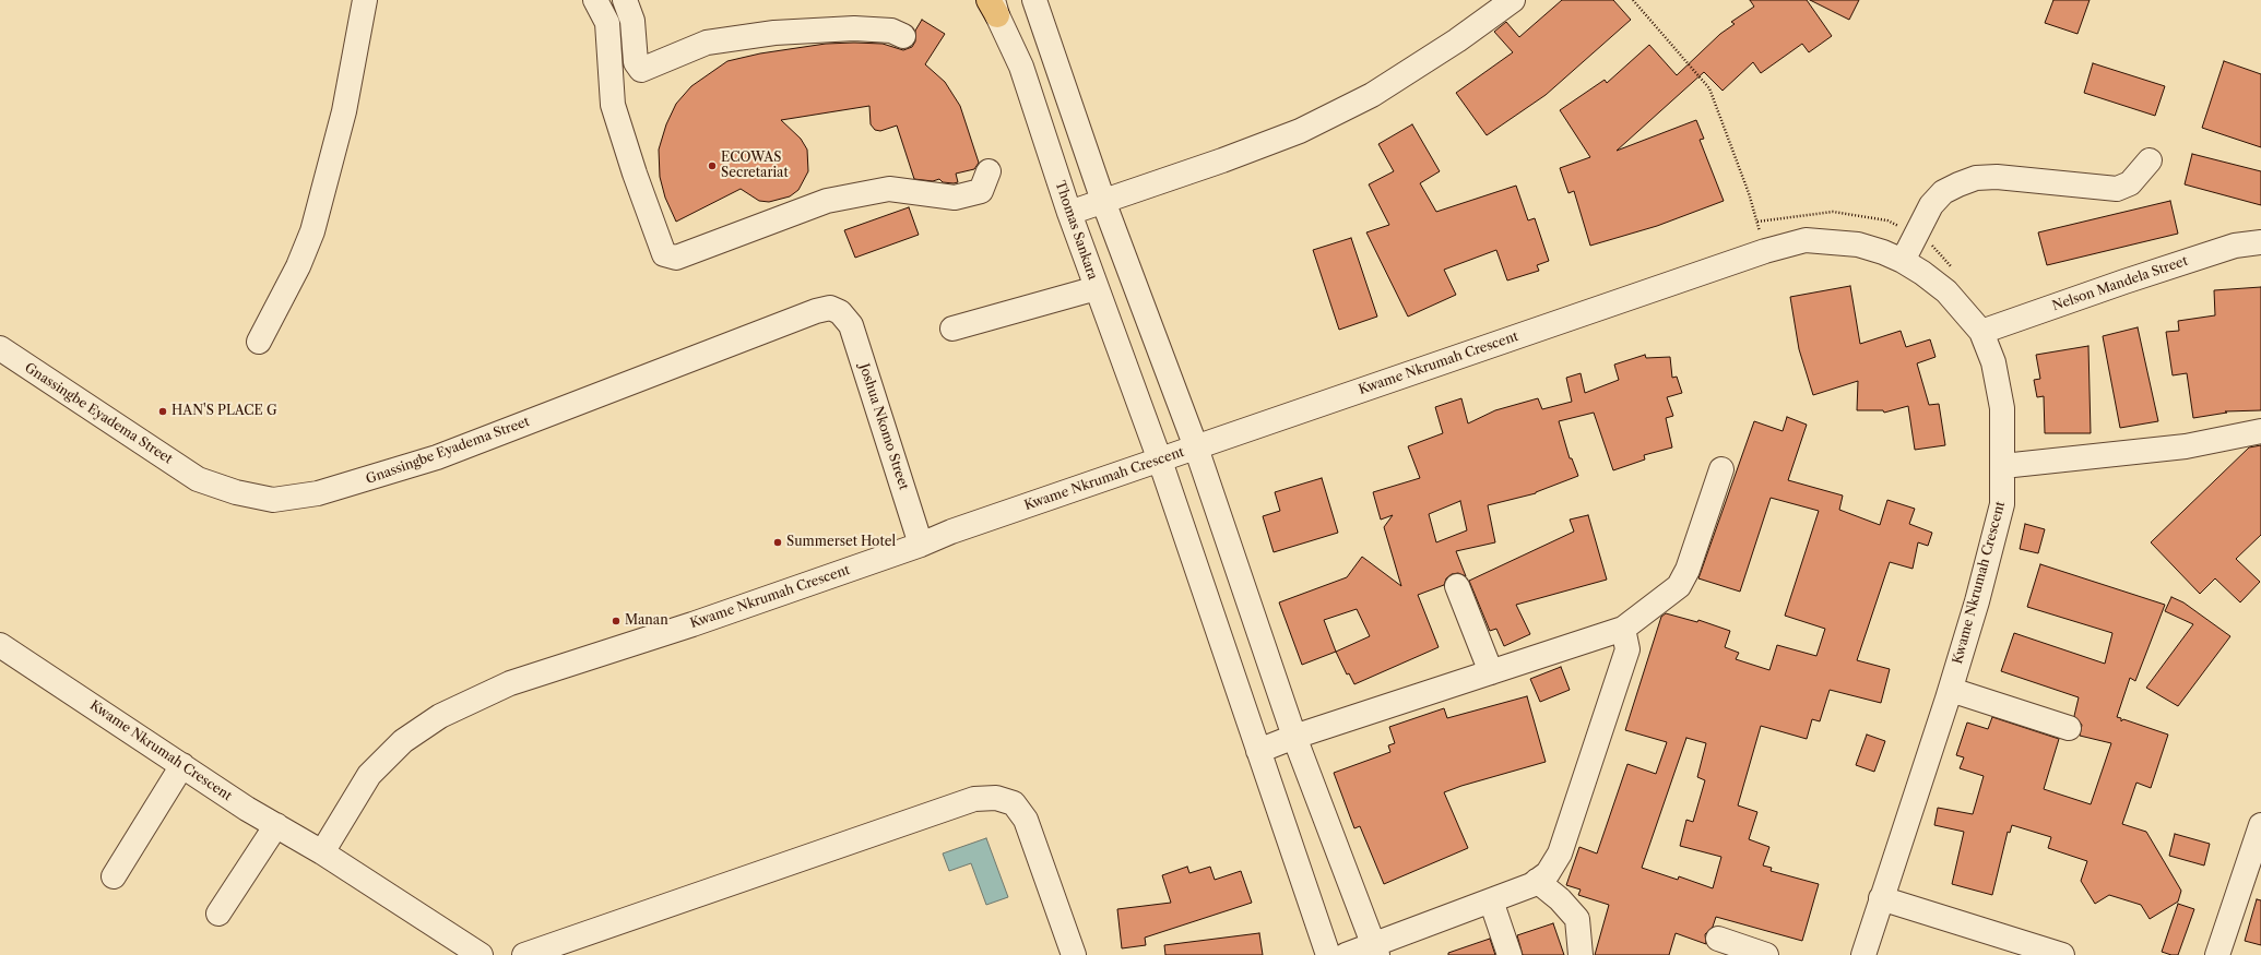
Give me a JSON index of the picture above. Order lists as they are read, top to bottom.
{
  "streets": {
    "street": [
      "Thomas Sankara",
      "Nelson Mandela Street",
      "Kwame Nkrumah Crescent",
      "Gnassingbe Eyadema Street",
      "Joshua Nkomo Street"
    ]
  },
  "crossings": [
    ["Thomas Sankara", "Kwame Nkrumah Crescent"],
    ["Nelson Mandela Street", "Kwame Nkrumah Crescent"],
    ["Kwame Nkrumah Crescent", "Joshua Nkomo Street"],
    ["Gnassingbe Eyadema Street", "Joshua Nkomo Street"]
  ],
  "places": [
    "ECOWAS Secretariat",
    "HAN'S PLACE G",
    "Summerset Hotel",
    "Manan"
  ]
}
